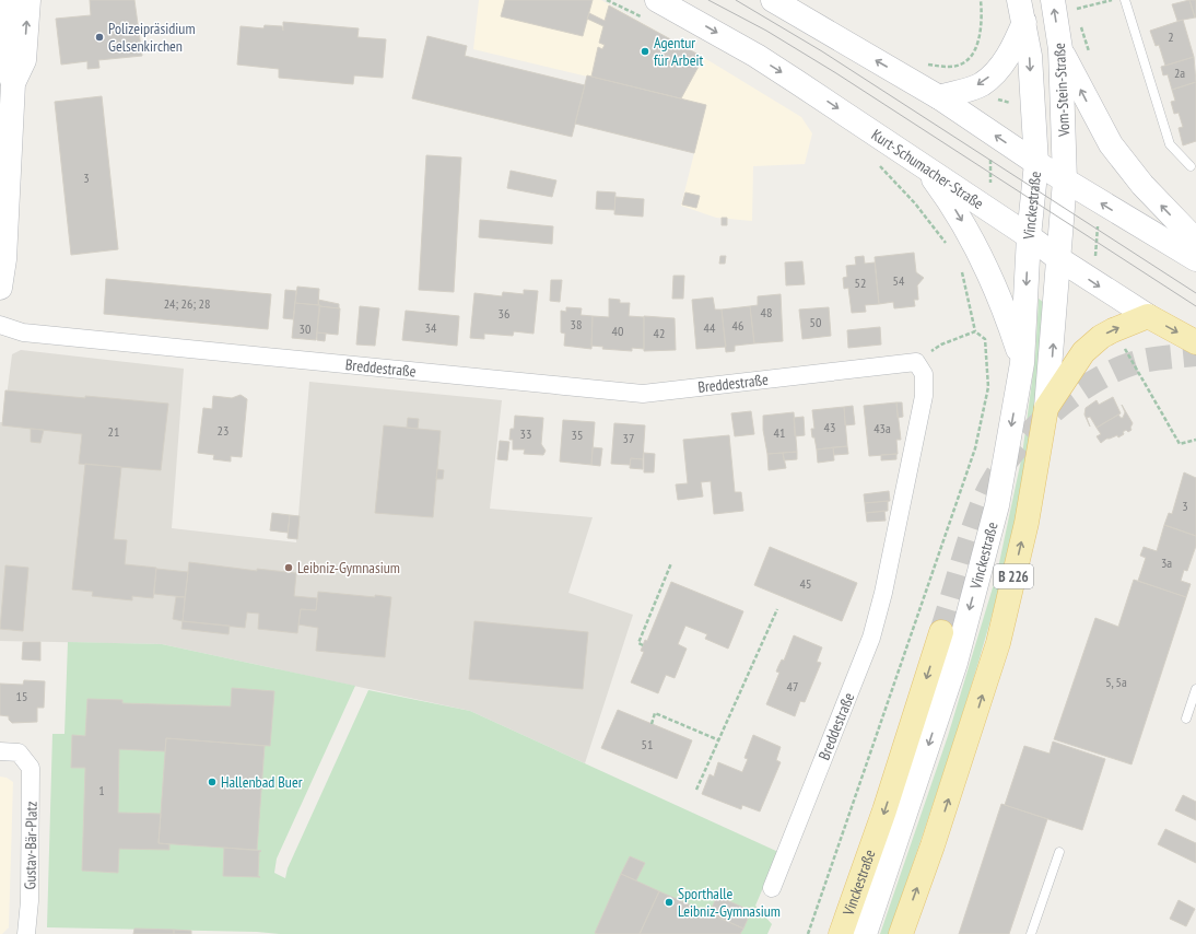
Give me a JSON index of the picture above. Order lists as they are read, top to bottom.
{
  "streets": {
    "main road": [
      "Vom-Stein-Straße",
      "Kurt-Schumacher-Straße",
      "Vinckestraße",
      "B 226"
    ],
    "street": ["Breddestraße", "Gustav-Bär-Platz"]
  },
  "crossings": [
    ["Vom-Stein-Straße", "Vinckestraße"],
    ["Kurt-Schumacher-Straße", "Vinckestraße"]
  ],
  "places": [
    "Polizeipräsidium Gelsenkirchen",
    "Agentur für Arbeit",
    "Leibniz-Gymnasium",
    "Hallenbad Buer",
    "Sporthalle Leibniz-Gymnasium"
  ],
  "house_numbers": [
    "2",
    "2a",
    "3",
    "54",
    "52",
    "24; 26; 28",
    "48",
    "36",
    "50",
    "38",
    "46",
    "34",
    "44",
    "30",
    "40",
    "42",
    "43",
    "43a",
    "23",
    "21",
    "41",
    "33",
    "35",
    "37",
    "3",
    "3a",
    "45",
    "5, 5a",
    "47",
    "15",
    "51",
    "1"
  ]
}
